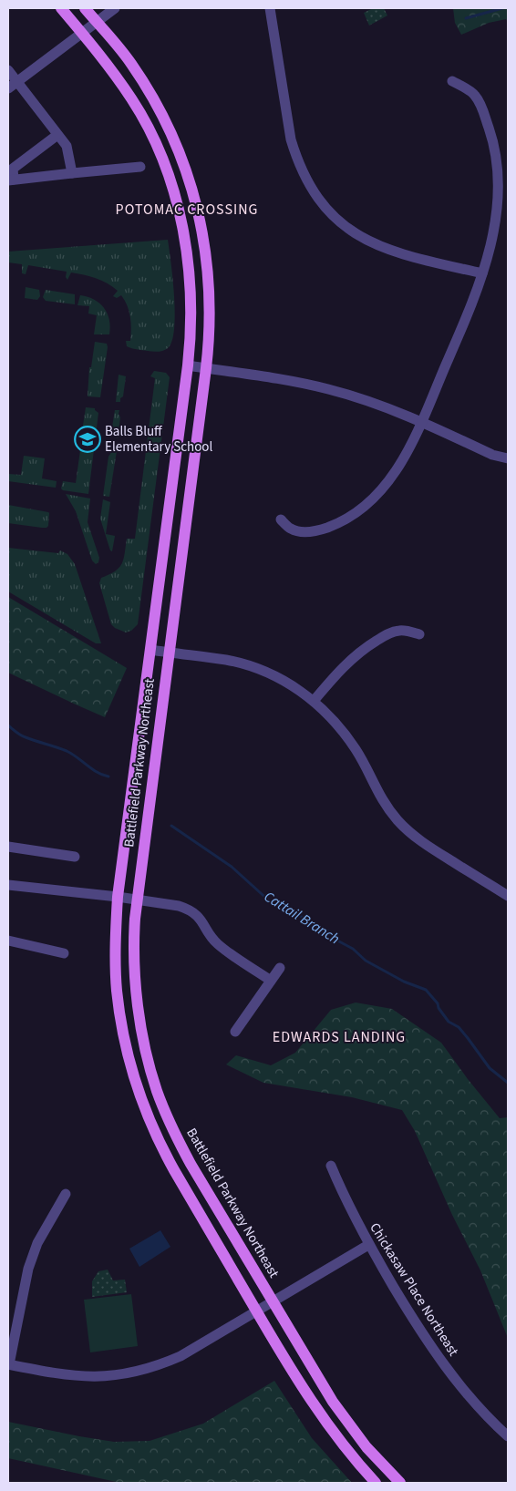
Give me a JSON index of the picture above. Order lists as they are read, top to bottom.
{
  "streets": {
    "main road": ["Battlefield Parkway Northeast"],
    "street": ["Chickasaw Place Northeast"]
  },
  "districts": ["POTOMAC CROSSING", "EDWARDS LANDING"],
  "water": ["Cattail Branch"],
  "places": {
    "school or university": ["Balls Bluff Elementary School"]
  }
}
